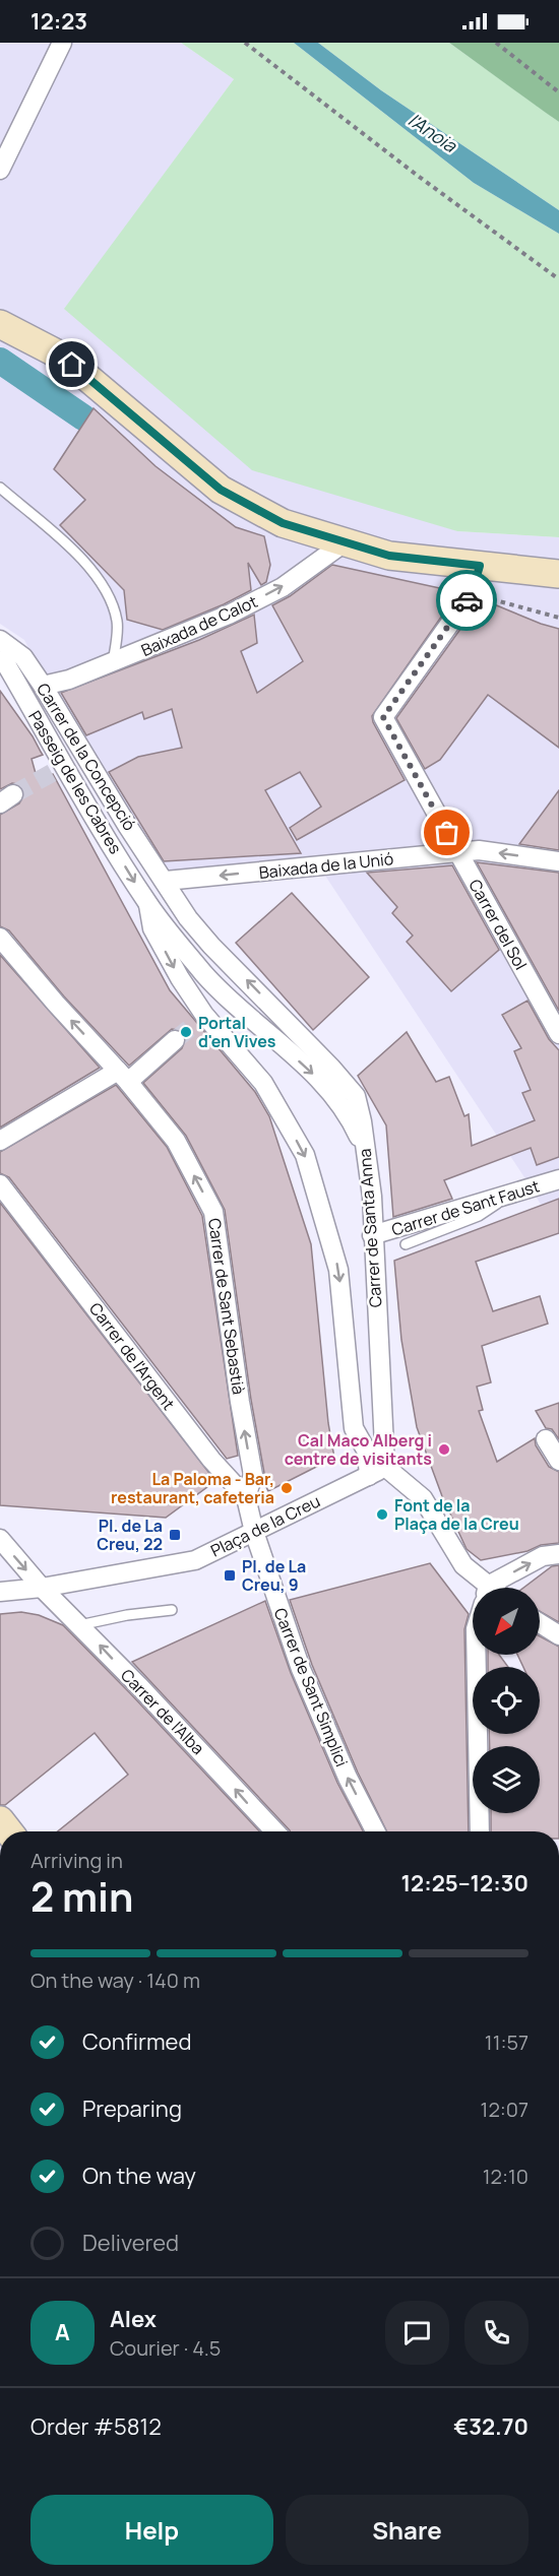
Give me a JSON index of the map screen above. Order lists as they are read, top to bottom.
{
  "streets": {
    "street": [
      "Baixada de Calot",
      "Carrer de la Concepció",
      "Passeig de les Cabres",
      "Baixada de la Unió",
      "Carrer del Sol",
      "Carrer de Sant Faust",
      "Carrer de Santa Anna",
      "Carrer de Sant Sebastià",
      "Carrer de l'Argent",
      "Plaça de la Creu",
      "Carrer de Sant Simplici",
      "Carrer de l'Alba"
    ]
  },
  "crossings": [
    ["Baixada de Calot", "Carrer de la Concepció"],
    ["Carrer de la Concepció", "Baixada de la Unió"],
    ["Carrer de la Concepció", "Carrer de Santa Anna"],
    ["Passeig de les Cabres", "Carrer de Santa Anna"],
    ["Passeig de les Cabres", "Plaça de la Creu"],
    ["Baixada de la Unió", "Carrer del Sol"],
    ["Baixada de la Unió", "Carrer de Santa Anna"],
    ["Carrer de Sant Faust", "Carrer de Santa Anna"],
    ["Carrer de Santa Anna", "Plaça de la Creu"],
    ["Carrer de Sant Sebastià", "Carrer de l'Argent"],
    ["Carrer de l'Argent", "Plaça de la Creu"],
    ["Carrer de l'Argent", "Carrer de Sant Simplici"],
    ["Plaça de la Creu", "Carrer de Sant Simplici"],
    ["Plaça de la Creu", "Carrer de l'Alba"]
  ],
  "one_way": [
    "Baixada de Calot",
    "Passeig de les Cabres",
    "Baixada de la Unió",
    "Carrer de Santa Anna",
    "Carrer de Sant Sebastià"
  ],
  "water": ["l'Anoia"],
  "places": {
    "other": [
      "Portal d'en Vives",
      "Cal Maco Alberg i centre de visitants",
      "La Paloma - Bar, restaurant, cafeteria",
      "Font de la Plaça de la Creu"
    ],
    "transit": ["Pl. de La Creu, 22", "Pl. de La Creu, 9"]
  },
  "north": "bottom left",
  "page": {
    "status": "12:23",
    "heading": ["2 min", "Arriving in", "12:25–12:30"],
    "panel": [
      "Alex",
      "Courier · 4.5",
      "Order #5812",
      "€32.70"
    ],
    "bar": "On the way · 140 m",
    "list": [
      ["Confirmed", "11:57"],
      ["Preparing", "12:07"],
      ["On the way", "12:10"],
      "Delivered"
    ],
    "round": "A",
    "buttons": ["Help", "Share"]
  }
}
